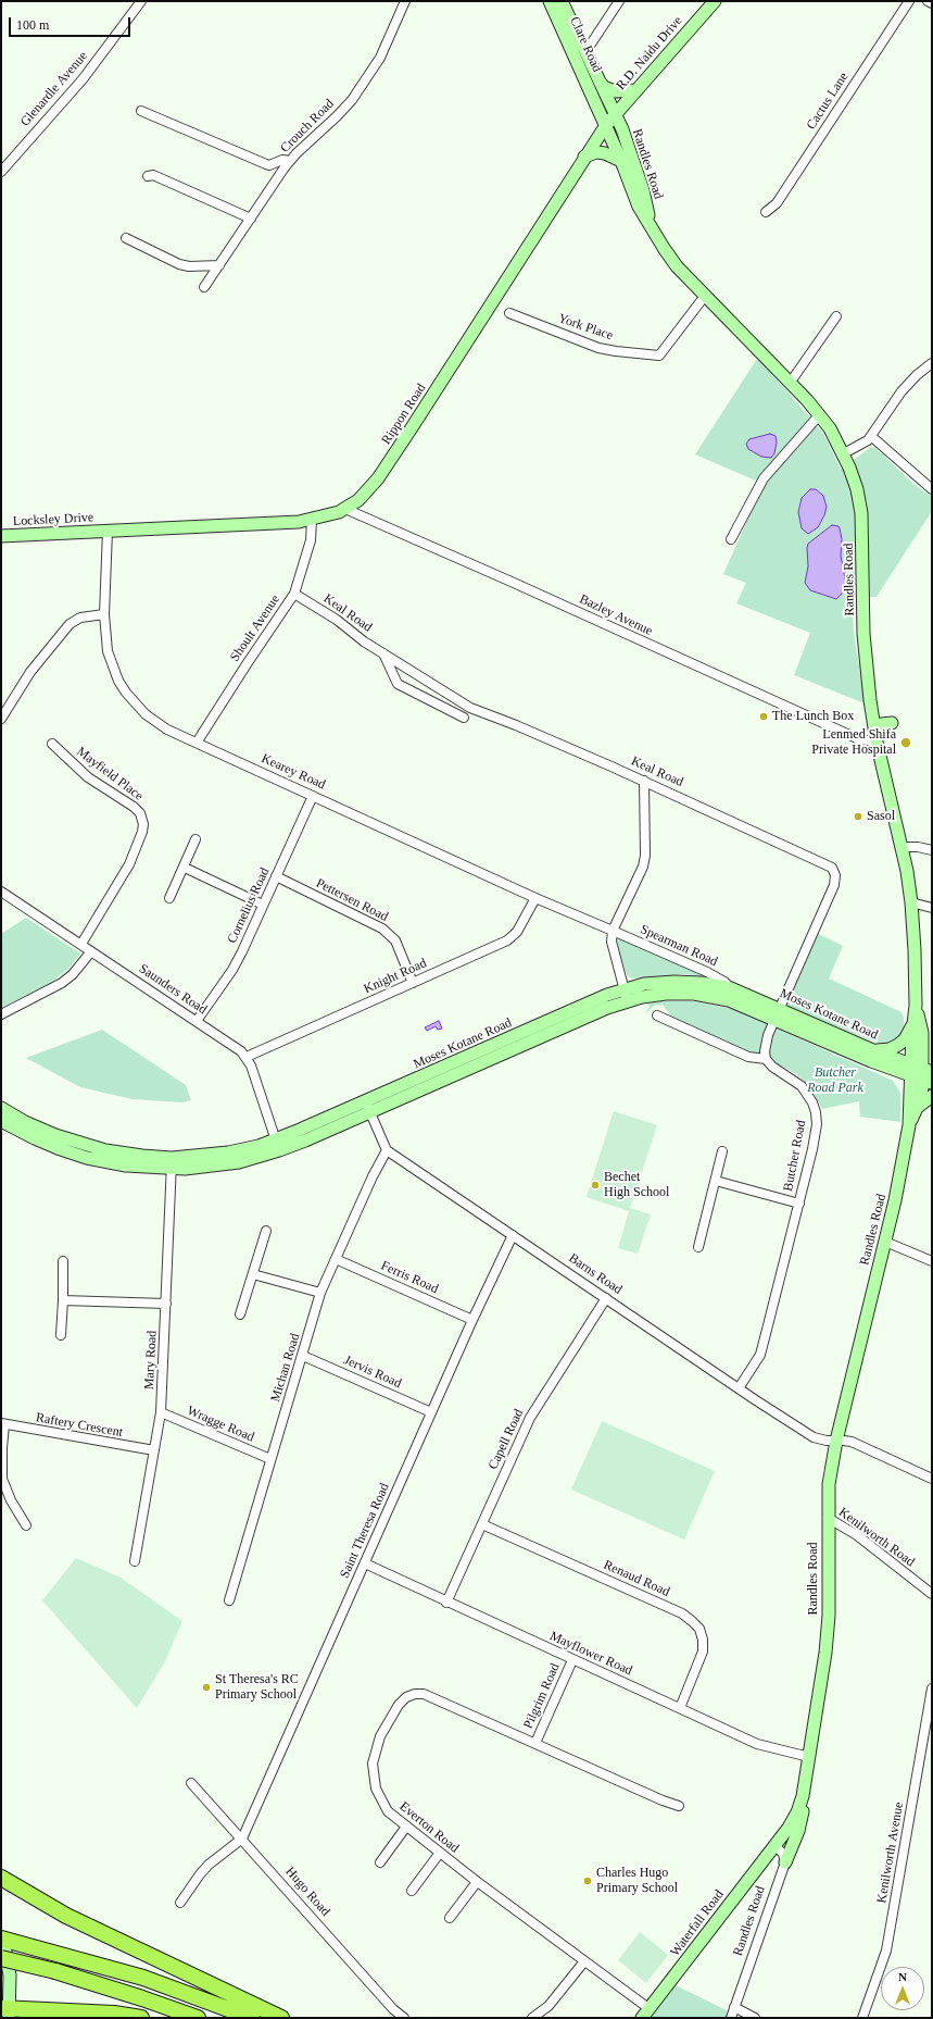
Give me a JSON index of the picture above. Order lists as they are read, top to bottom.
{
  "streets": {
    "street": [
      "Clare Road",
      "R.D. Naidu Drive",
      "Glenardle Avenue",
      "Cactus Lane",
      "Crouch Road",
      "Randles Road",
      "York Place",
      "Rippon Road",
      "Locksley Drive",
      "Keal Road",
      "Bazley Avenue",
      "Shoult Avenue",
      "Kearey Road",
      "Mayfield Place",
      "Pettersen Road",
      "Cornelius Road",
      "Spearman Road",
      "Knight Road",
      "Saunders Road",
      "Moses Kotane Road",
      "Butcher Road",
      "Barns Road",
      "Ferris Road",
      "Mary Road",
      "Michan Road",
      "Jervis Road",
      "Wragge Road",
      "Raftery Crescent",
      "Capell Road",
      "Saint Theresa Road",
      "Kenilworth Road",
      "Renaud Road",
      "Mayflower Road",
      "Pilgrim Road",
      "Everton Road",
      "Kenilworth Avenue",
      "Hugo Road",
      "Waterfall Road"
    ]
  },
  "crossings": [
    ["Clare Road", "R.D. Naidu Drive"],
    ["Clare Road", "Randles Road"],
    ["Clare Road", "Rippon Road"],
    ["R.D. Naidu Drive", "Randles Road"],
    ["R.D. Naidu Drive", "Rippon Road"],
    ["Randles Road", "York Place"],
    ["Randles Road", "Rippon Road"],
    ["Randles Road", "Bazley Avenue"],
    ["Randles Road", "Moses Kotane Road"],
    ["Randles Road", "Barns Road"],
    ["Randles Road", "Kenilworth Road"],
    ["Randles Road", "Mayflower Road"],
    ["Randles Road", "Waterfall Road"],
    ["Rippon Road", "Locksley Drive"],
    ["Rippon Road", "Bazley Avenue"],
    ["Rippon Road", "Shoult Avenue"],
    ["Rippon Road", "Kearey Road"],
    ["Locksley Drive", "Kearey Road"],
    ["Keal Road", "Shoult Avenue"],
    ["Keal Road", "Moses Kotane Road"],
    ["Keal Road", "Butcher Road"],
    ["Shoult Avenue", "Kearey Road"],
    ["Kearey Road", "Cornelius Road"],
    ["Kearey Road", "Spearman Road"],
    ["Kearey Road", "Knight Road"],
    ["Mayfield Place", "Saunders Road"],
    ["Pettersen Road", "Cornelius Road"],
    ["Pettersen Road", "Knight Road"],
    ["Cornelius Road", "Saunders Road"],
    ["Spearman Road", "Moses Kotane Road"],
    ["Knight Road", "Saunders Road"],
    ["Saunders Road", "Moses Kotane Road"],
    ["Moses Kotane Road", "Mary Road"],
    ["Butcher Road", "Barns Road"],
    ["Barns Road", "Michan Road"],
    ["Barns Road", "Capell Road"],
    ["Barns Road", "Saint Theresa Road"],
    ["Ferris Road", "Michan Road"],
    ["Ferris Road", "Saint Theresa Road"],
    ["Mary Road", "Wragge Road"],
    ["Mary Road", "Raftery Crescent"],
    ["Michan Road", "Jervis Road"],
    ["Michan Road", "Wragge Road"],
    ["Jervis Road", "Saint Theresa Road"],
    ["Capell Road", "Renaud Road"],
    ["Capell Road", "Mayflower Road"],
    ["Saint Theresa Road", "Mayflower Road"],
    ["Saint Theresa Road", "Hugo Road"],
    ["Renaud Road", "Mayflower Road"],
    ["Mayflower Road", "Pilgrim Road"],
    ["Pilgrim Road", "Everton Road"],
    ["Everton Road", "Waterfall Road"]
  ],
  "parks": ["Butcher Road Park"],
  "places": [
    "The Lunch Box",
    "Lenmed Shifa Private Hospital",
    "Sasol",
    "Bechet High School",
    "St Theresa's RC Primary School",
    "Charles Hugo Primary School"
  ],
  "scale_bar": "100 m",
  "north": "top"
}
